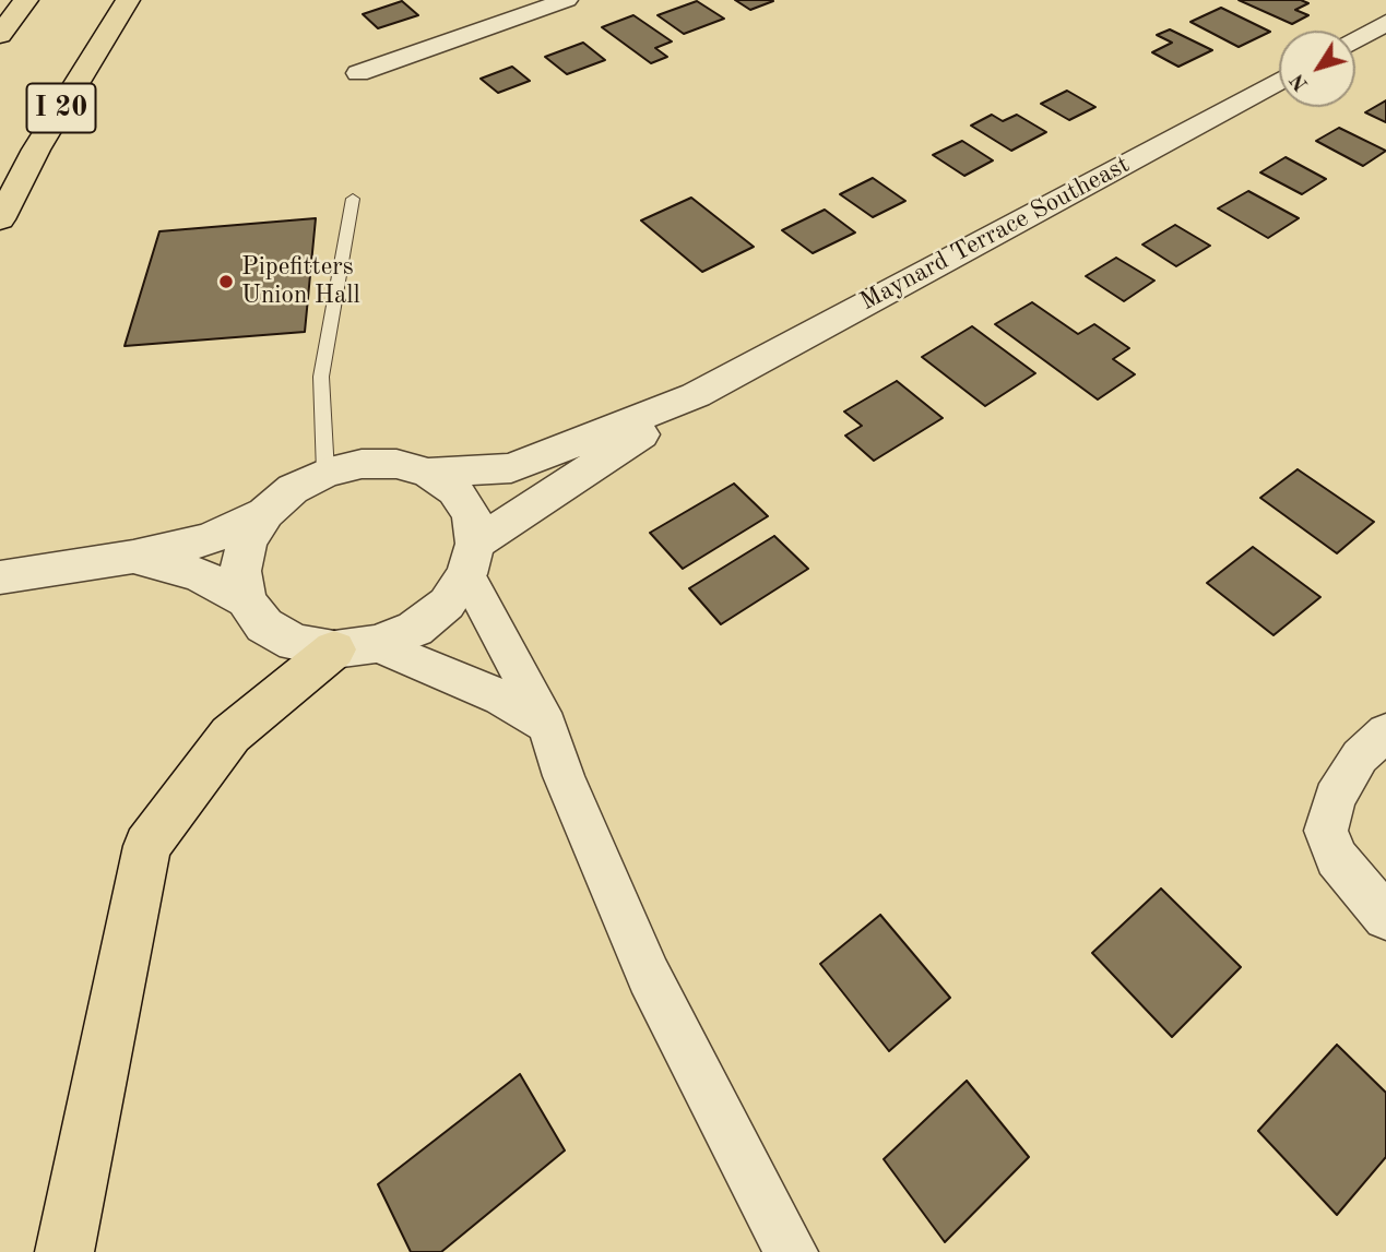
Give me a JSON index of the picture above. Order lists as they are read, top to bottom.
{
  "streets": {
    "highway": ["I 20"],
    "street": ["Maynard Terrace Southeast"]
  },
  "places": ["Pipefitters Union Hall"],
  "north": "bottom left"
}
